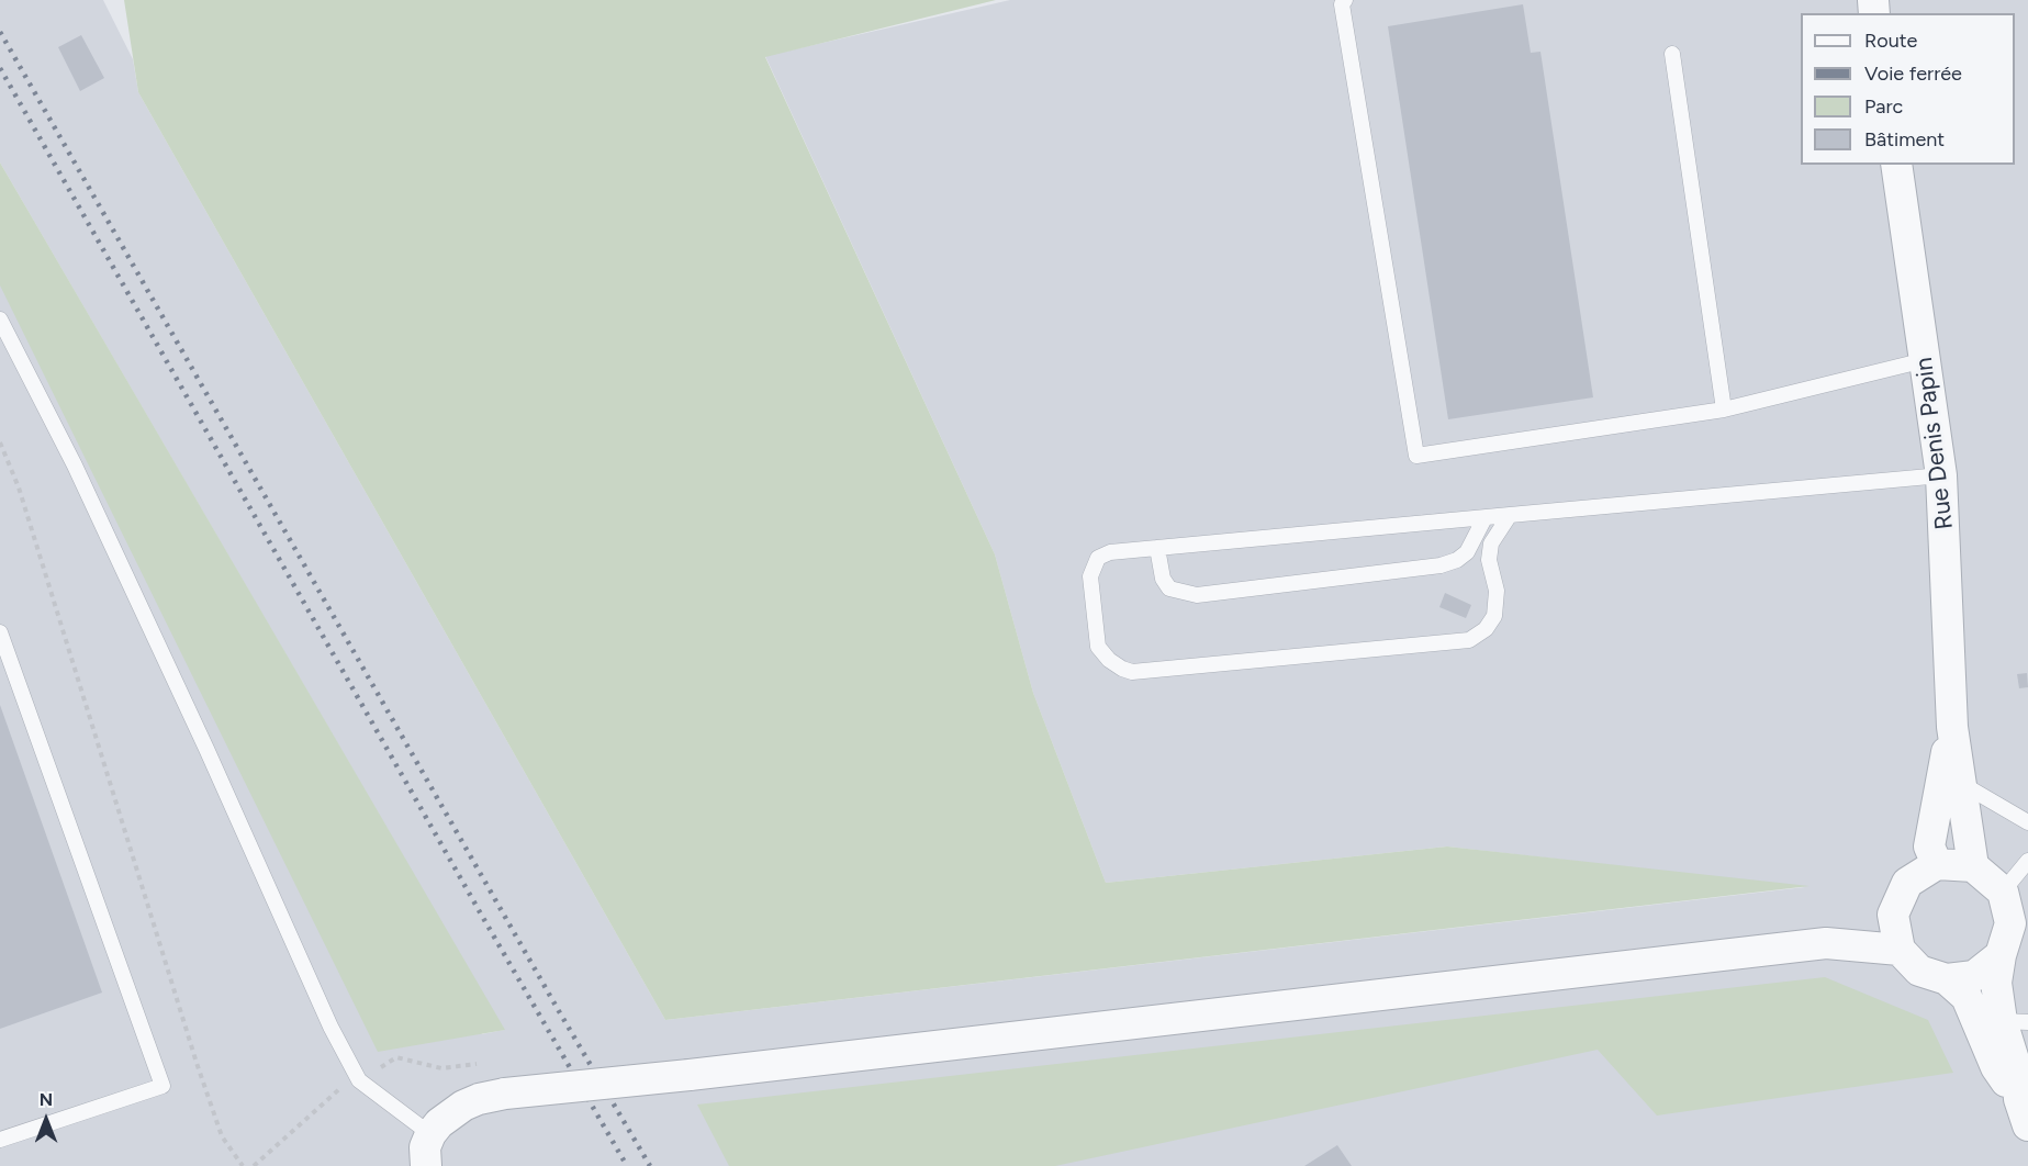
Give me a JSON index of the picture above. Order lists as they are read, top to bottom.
{
  "streets": {
    "street": ["Rue Denis Papin"]
  },
  "legend": [
    "Route",
    "Voie ferrée",
    "Parc",
    "Bâtiment"
  ],
  "north": "top"
}
